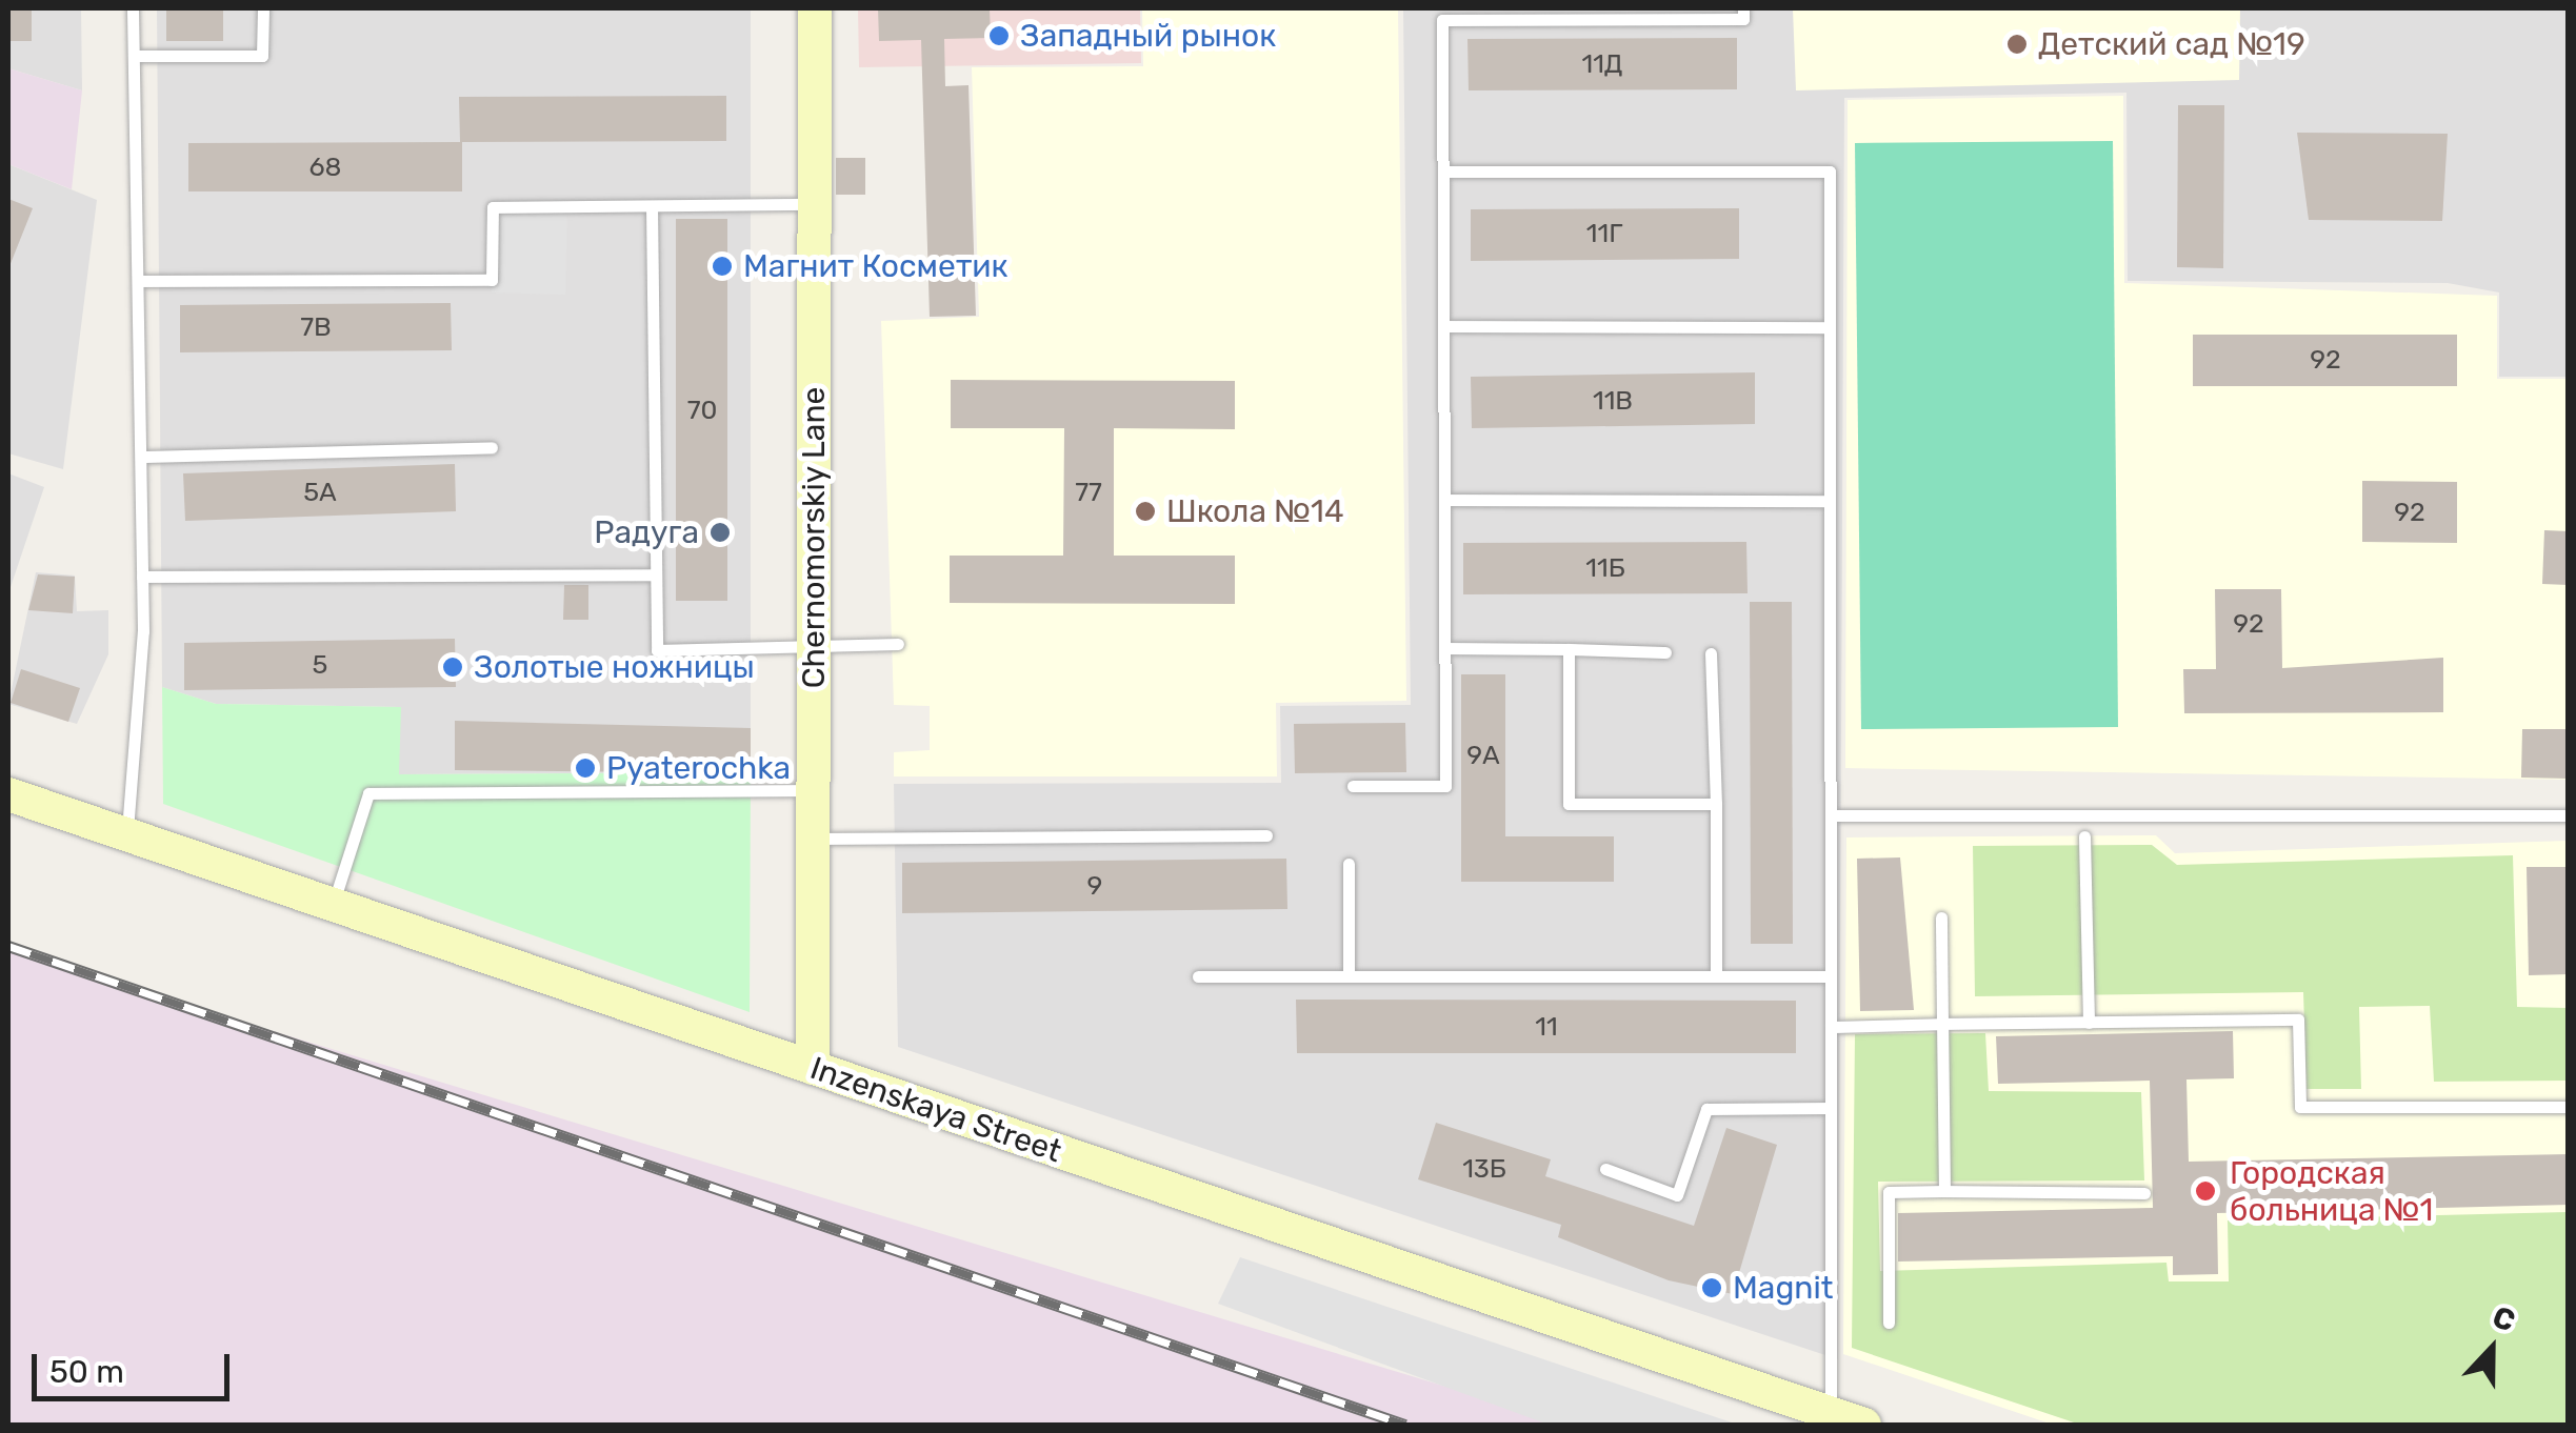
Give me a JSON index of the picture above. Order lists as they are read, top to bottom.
{
  "streets": {
    "street": ["Chernomorskiy Lane", "Inzenskaya Street"]
  },
  "crossings": [
    ["Chernomorskiy Lane", "Inzenskaya Street"]
  ],
  "places": [
    "Западный рынок",
    "Детский сад №19",
    "Магнит Косметик",
    "Школа №14",
    "Радуга",
    "Золотые ножницы",
    "Pyaterochka",
    "Городская больница №1",
    "Magnit"
  ],
  "house_numbers": [
    "11Д",
    "68",
    "11Г",
    "7В",
    "92",
    "11В",
    "70",
    "5А",
    "77",
    "92",
    "11Б",
    "92",
    "5",
    "9А",
    "9",
    "11",
    "13Б"
  ],
  "scale_bar": "50 m",
  "north": "top"
}
